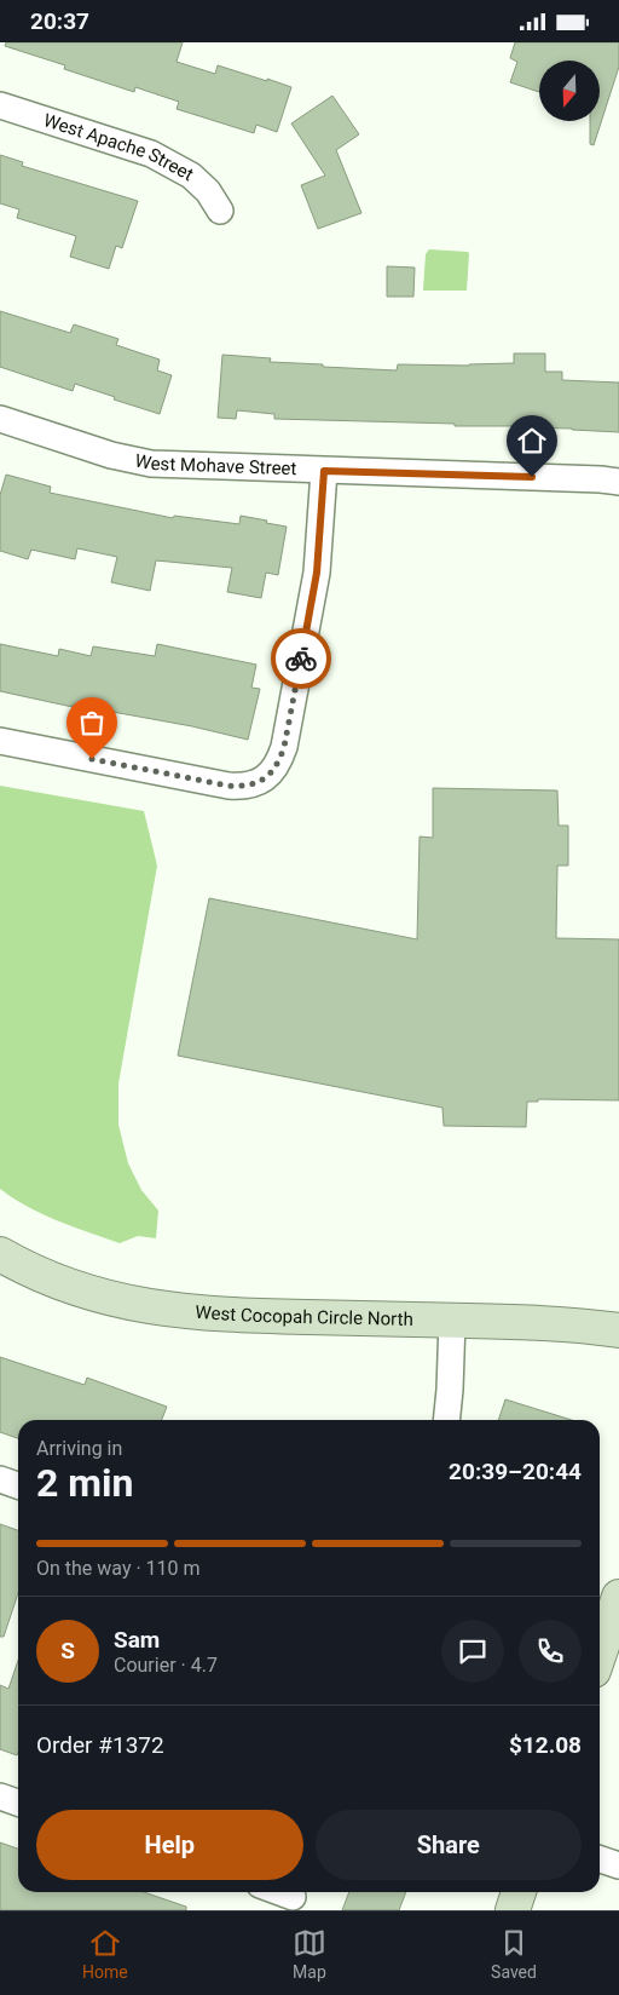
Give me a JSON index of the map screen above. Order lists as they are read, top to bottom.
{
  "streets": {
    "street": ["West Apache Street", "West Mohave Street", "West Cocopah Circle North"]
  },
  "north": "bottom",
  "page": {
    "status": "20:37",
    "heading": ["2 min", "Arriving in", "20:39–20:44"],
    "panel": [
      "Sam",
      "Courier · 4.7",
      "Order #1372",
      "$12.08"
    ],
    "bar": "On the way · 110 m",
    "round": "S",
    "buttons": ["Help", "Share"],
    "tabs": ["Home", "Map", "Saved"]
  }
}
